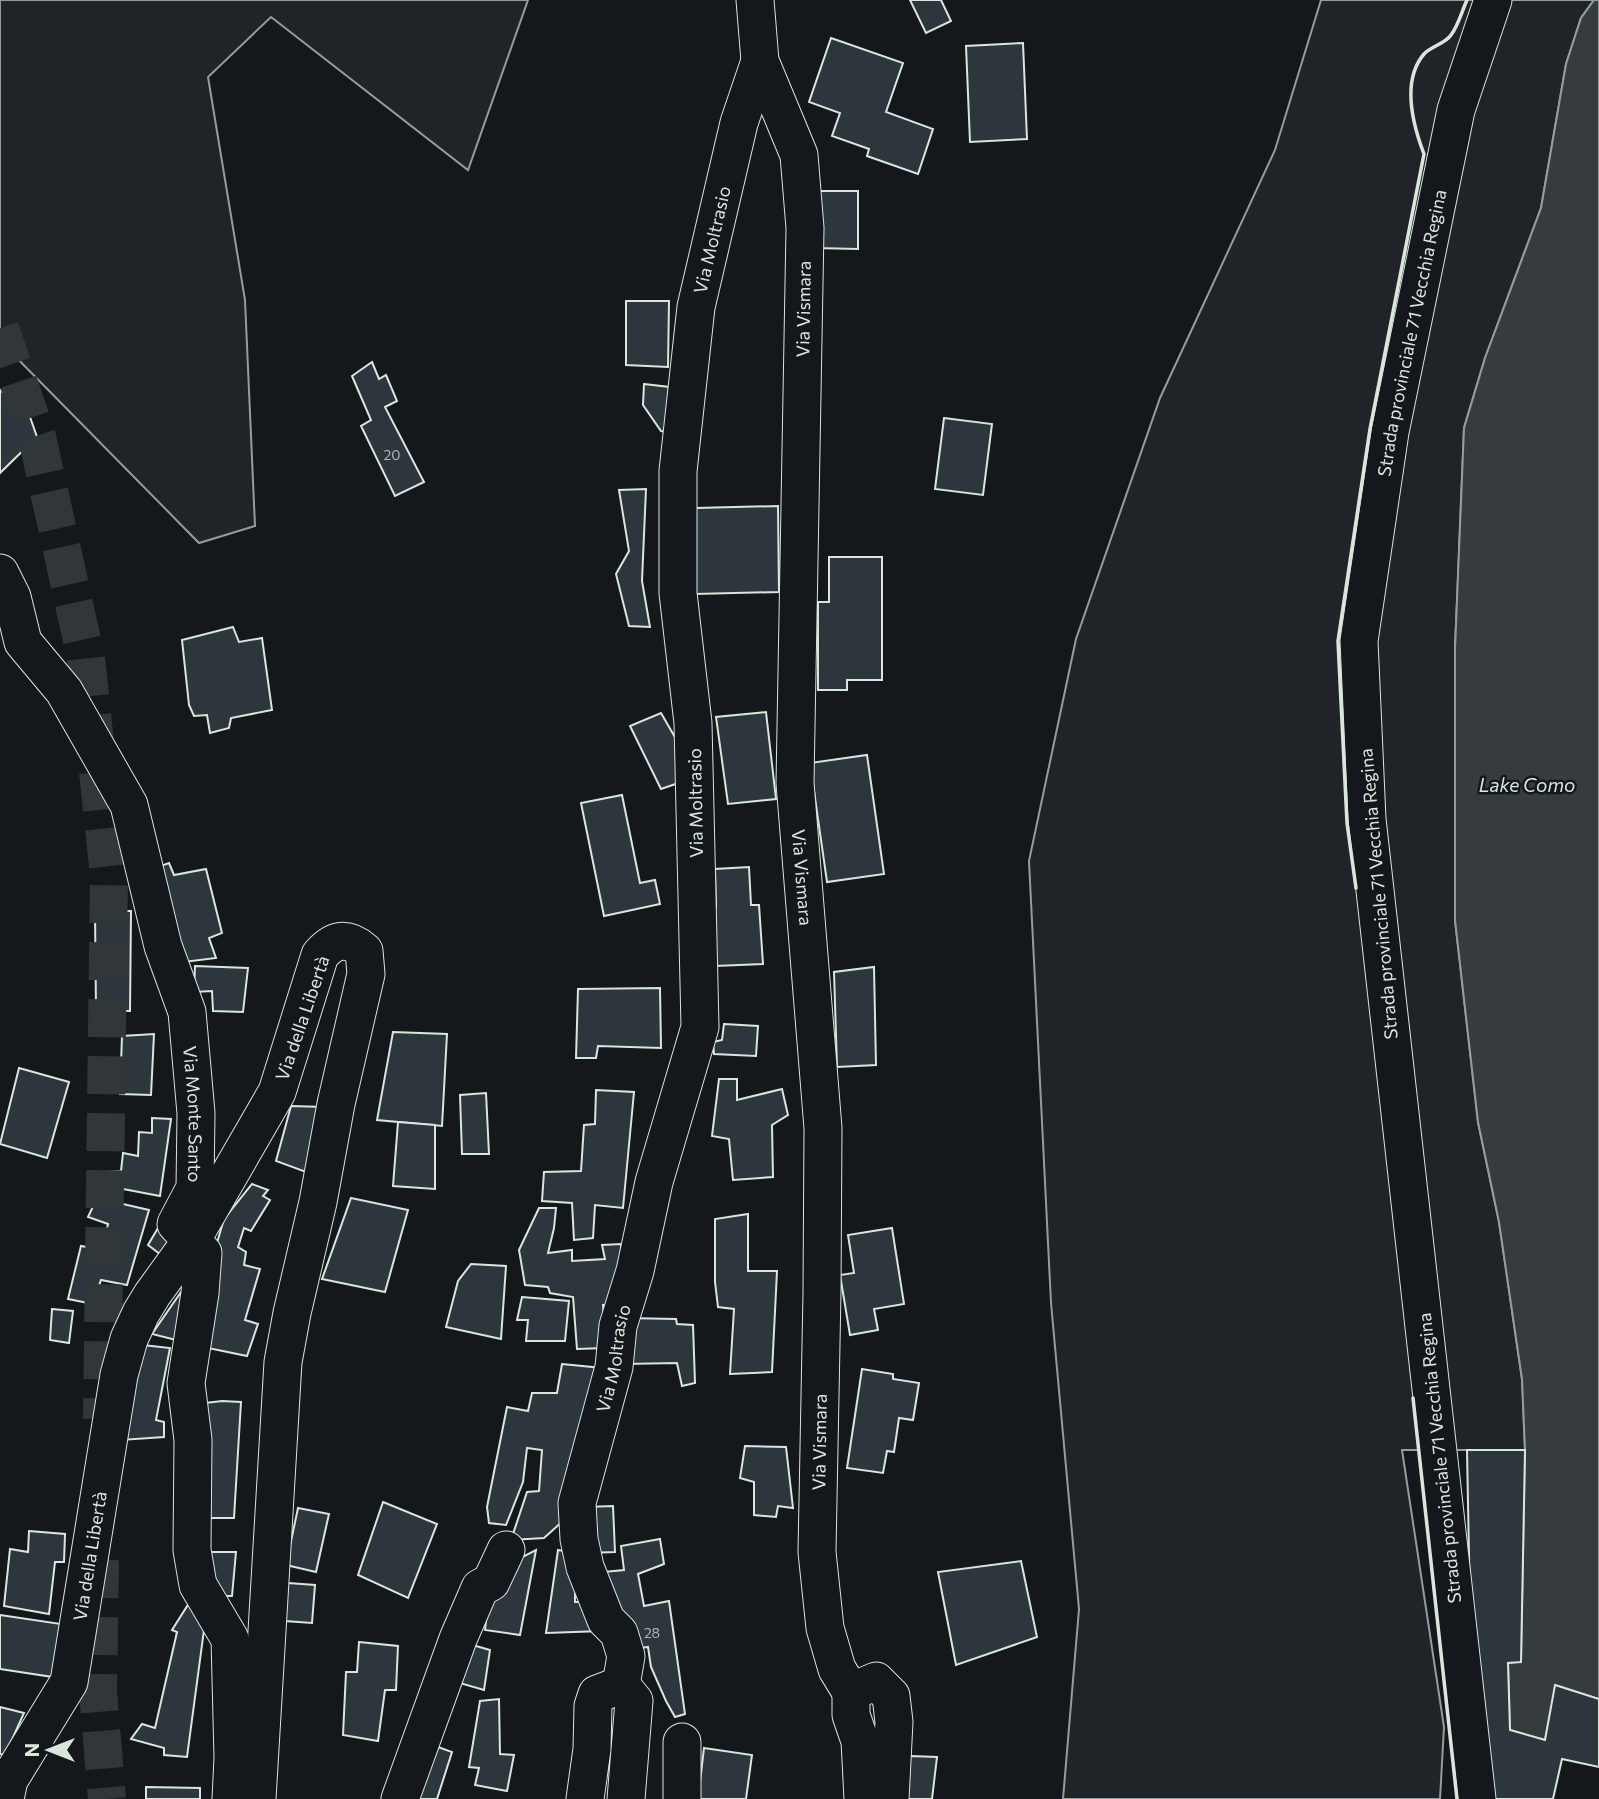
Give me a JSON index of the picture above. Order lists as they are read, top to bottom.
{
  "streets": {
    "street": [
      "Via Moltrasio",
      "Via Vismara",
      "Strada provinciale 71 Vecchia Regina",
      "Via della Libertà",
      "Via Monte Santo"
    ]
  },
  "crossings": [
    ["Via Moltrasio", "Via Vismara"],
    ["Via della Libertà", "Via Monte Santo"]
  ],
  "water": ["Lake Como"],
  "house_numbers": ["20", "28"],
  "north": "left"
}
